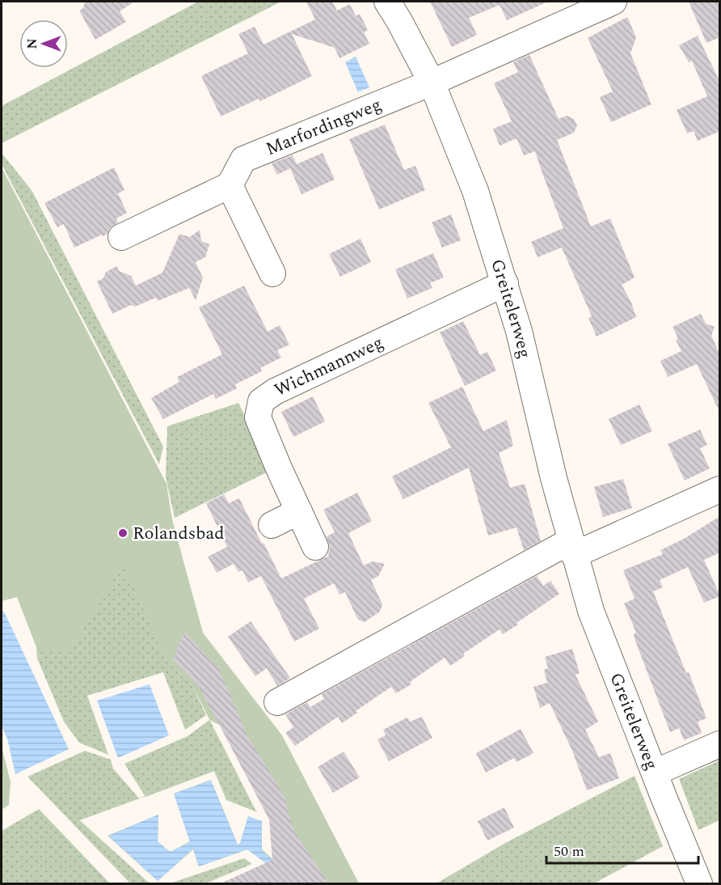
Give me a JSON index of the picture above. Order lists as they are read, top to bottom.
{
  "streets": {
    "street": ["Marfordingweg", "Greitelerweg", "Wichmannweg"]
  },
  "crossings": [
    ["Marfordingweg", "Greitelerweg"],
    ["Greitelerweg", "Wichmannweg"]
  ],
  "places": ["Rolandsbad"],
  "scale_bar": "50 m",
  "north": "left"
}
